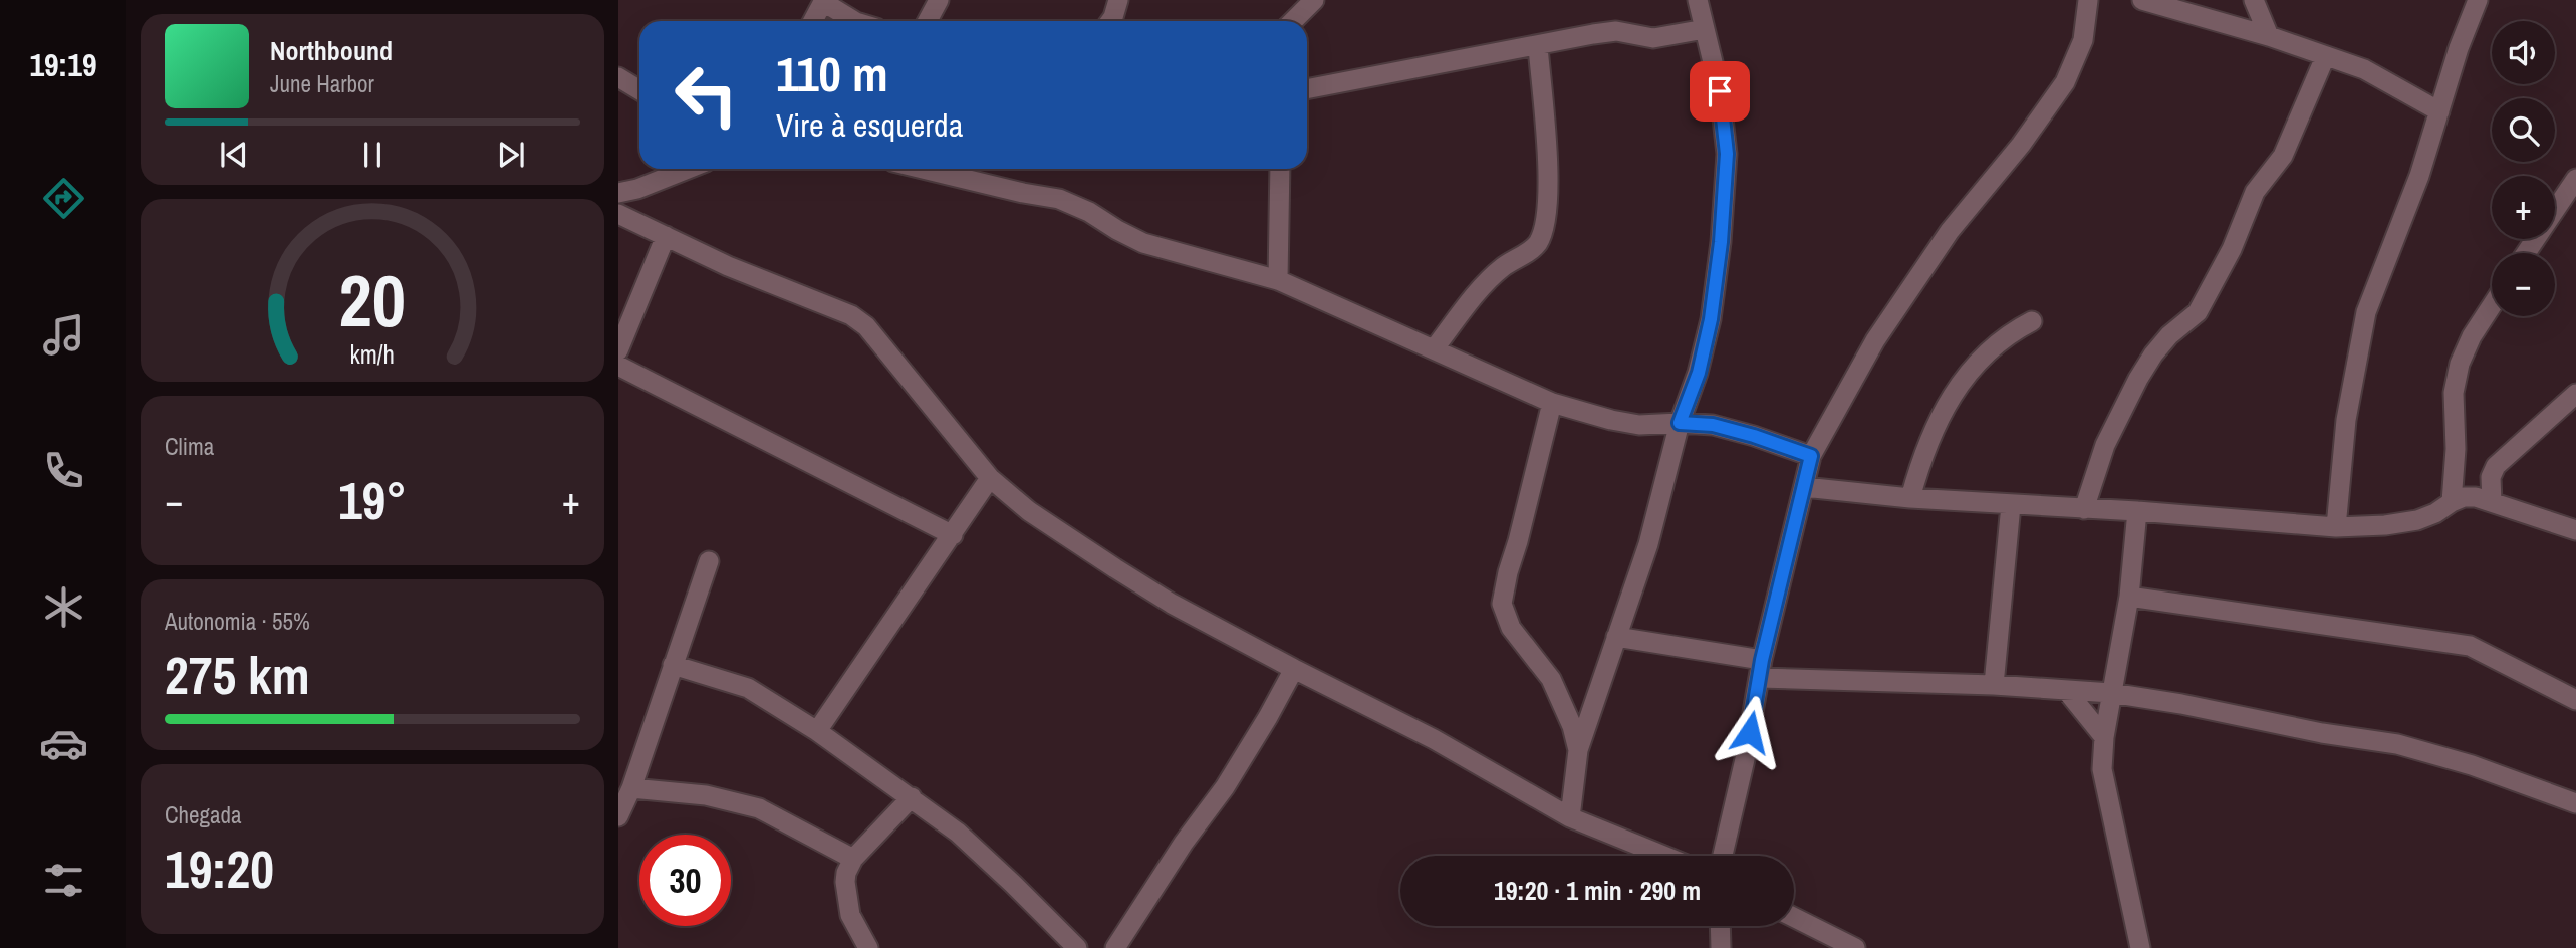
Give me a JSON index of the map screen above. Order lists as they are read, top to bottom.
{
  "page": {
    "tabs": "19:19",
    "map_buttons": ["+", "−"],
    "turn": ["110 m", "Vire à esquerda"],
    "song": ["Northbound", "June Harbor"],
    "tile": [
      "Clima",
      ["Autonomia · 55%", "275 km"],
      ["Chegada", "19:20"]
    ],
    "heat": ["−", "19°", "+"],
    "limit": "30",
    "trip": "19:20 · 1 min · 290 m",
    "gauge": ["20", "km/h"]
  }
}
